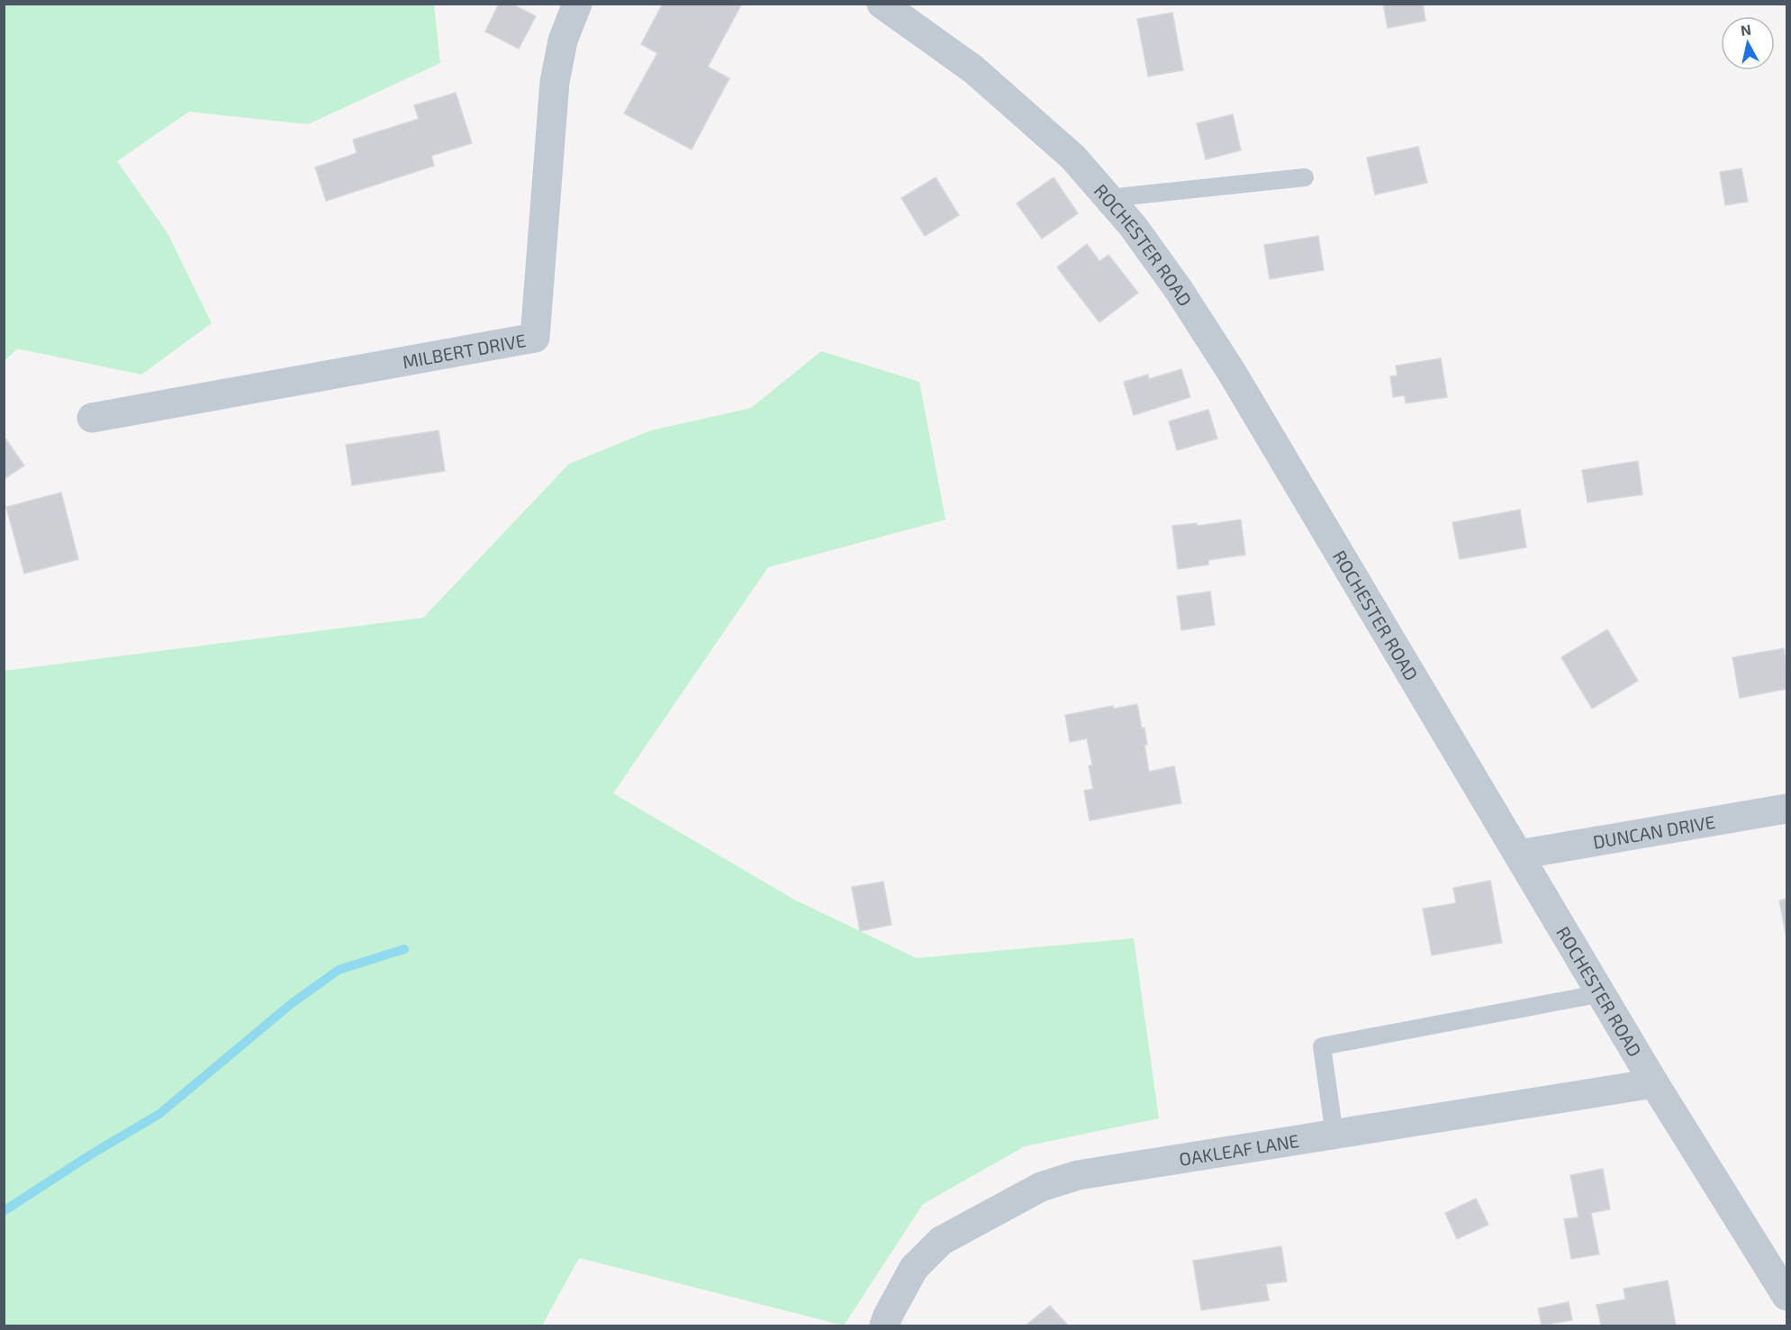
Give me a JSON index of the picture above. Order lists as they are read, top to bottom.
{
  "streets": {
    "street": [
      "ROCHESTER ROAD",
      "MILBERT DRIVE",
      "DUNCAN DRIVE",
      "OAKLEAF LANE"
    ]
  },
  "crossings": [
    ["ROCHESTER ROAD", "DUNCAN DRIVE"],
    ["ROCHESTER ROAD", "OAKLEAF LANE"]
  ],
  "north": "top"
}
